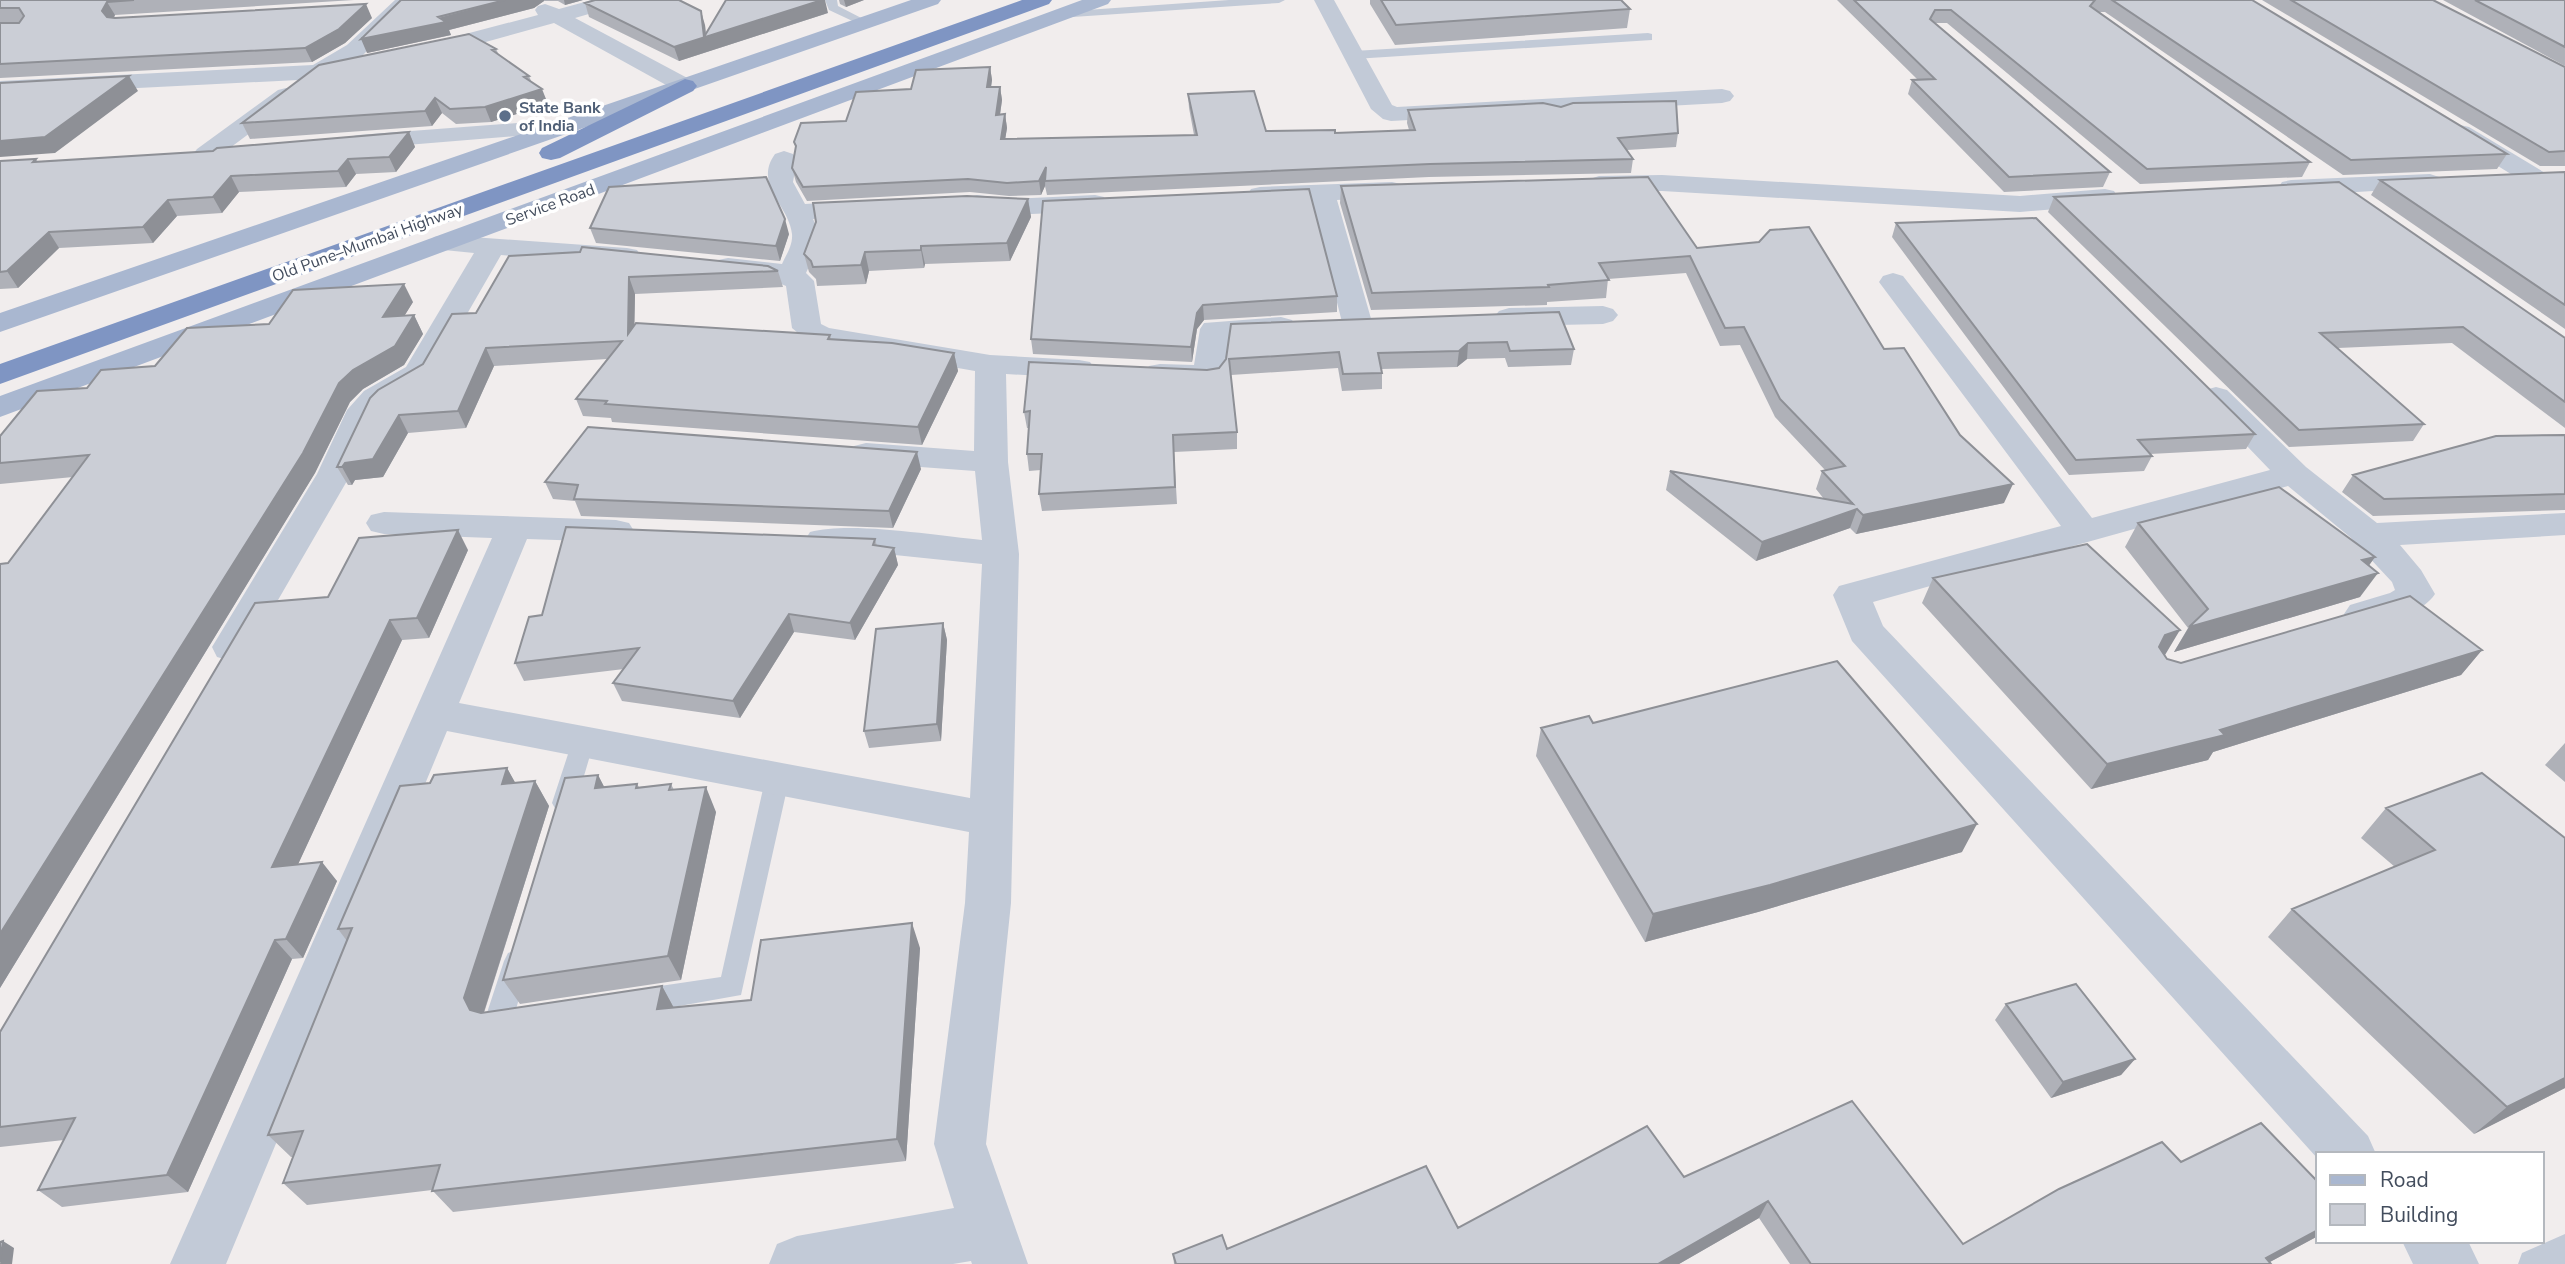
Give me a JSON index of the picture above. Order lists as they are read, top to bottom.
{
  "streets": {
    "highway": ["Old Pune–Mumbai Highway"],
    "main road": ["Service Road"]
  },
  "crossings": [
    ["Service Road", "Old Pune–Mumbai Highway"]
  ],
  "places": ["State Bank of India"],
  "legend": ["Road", "Building"]
}
